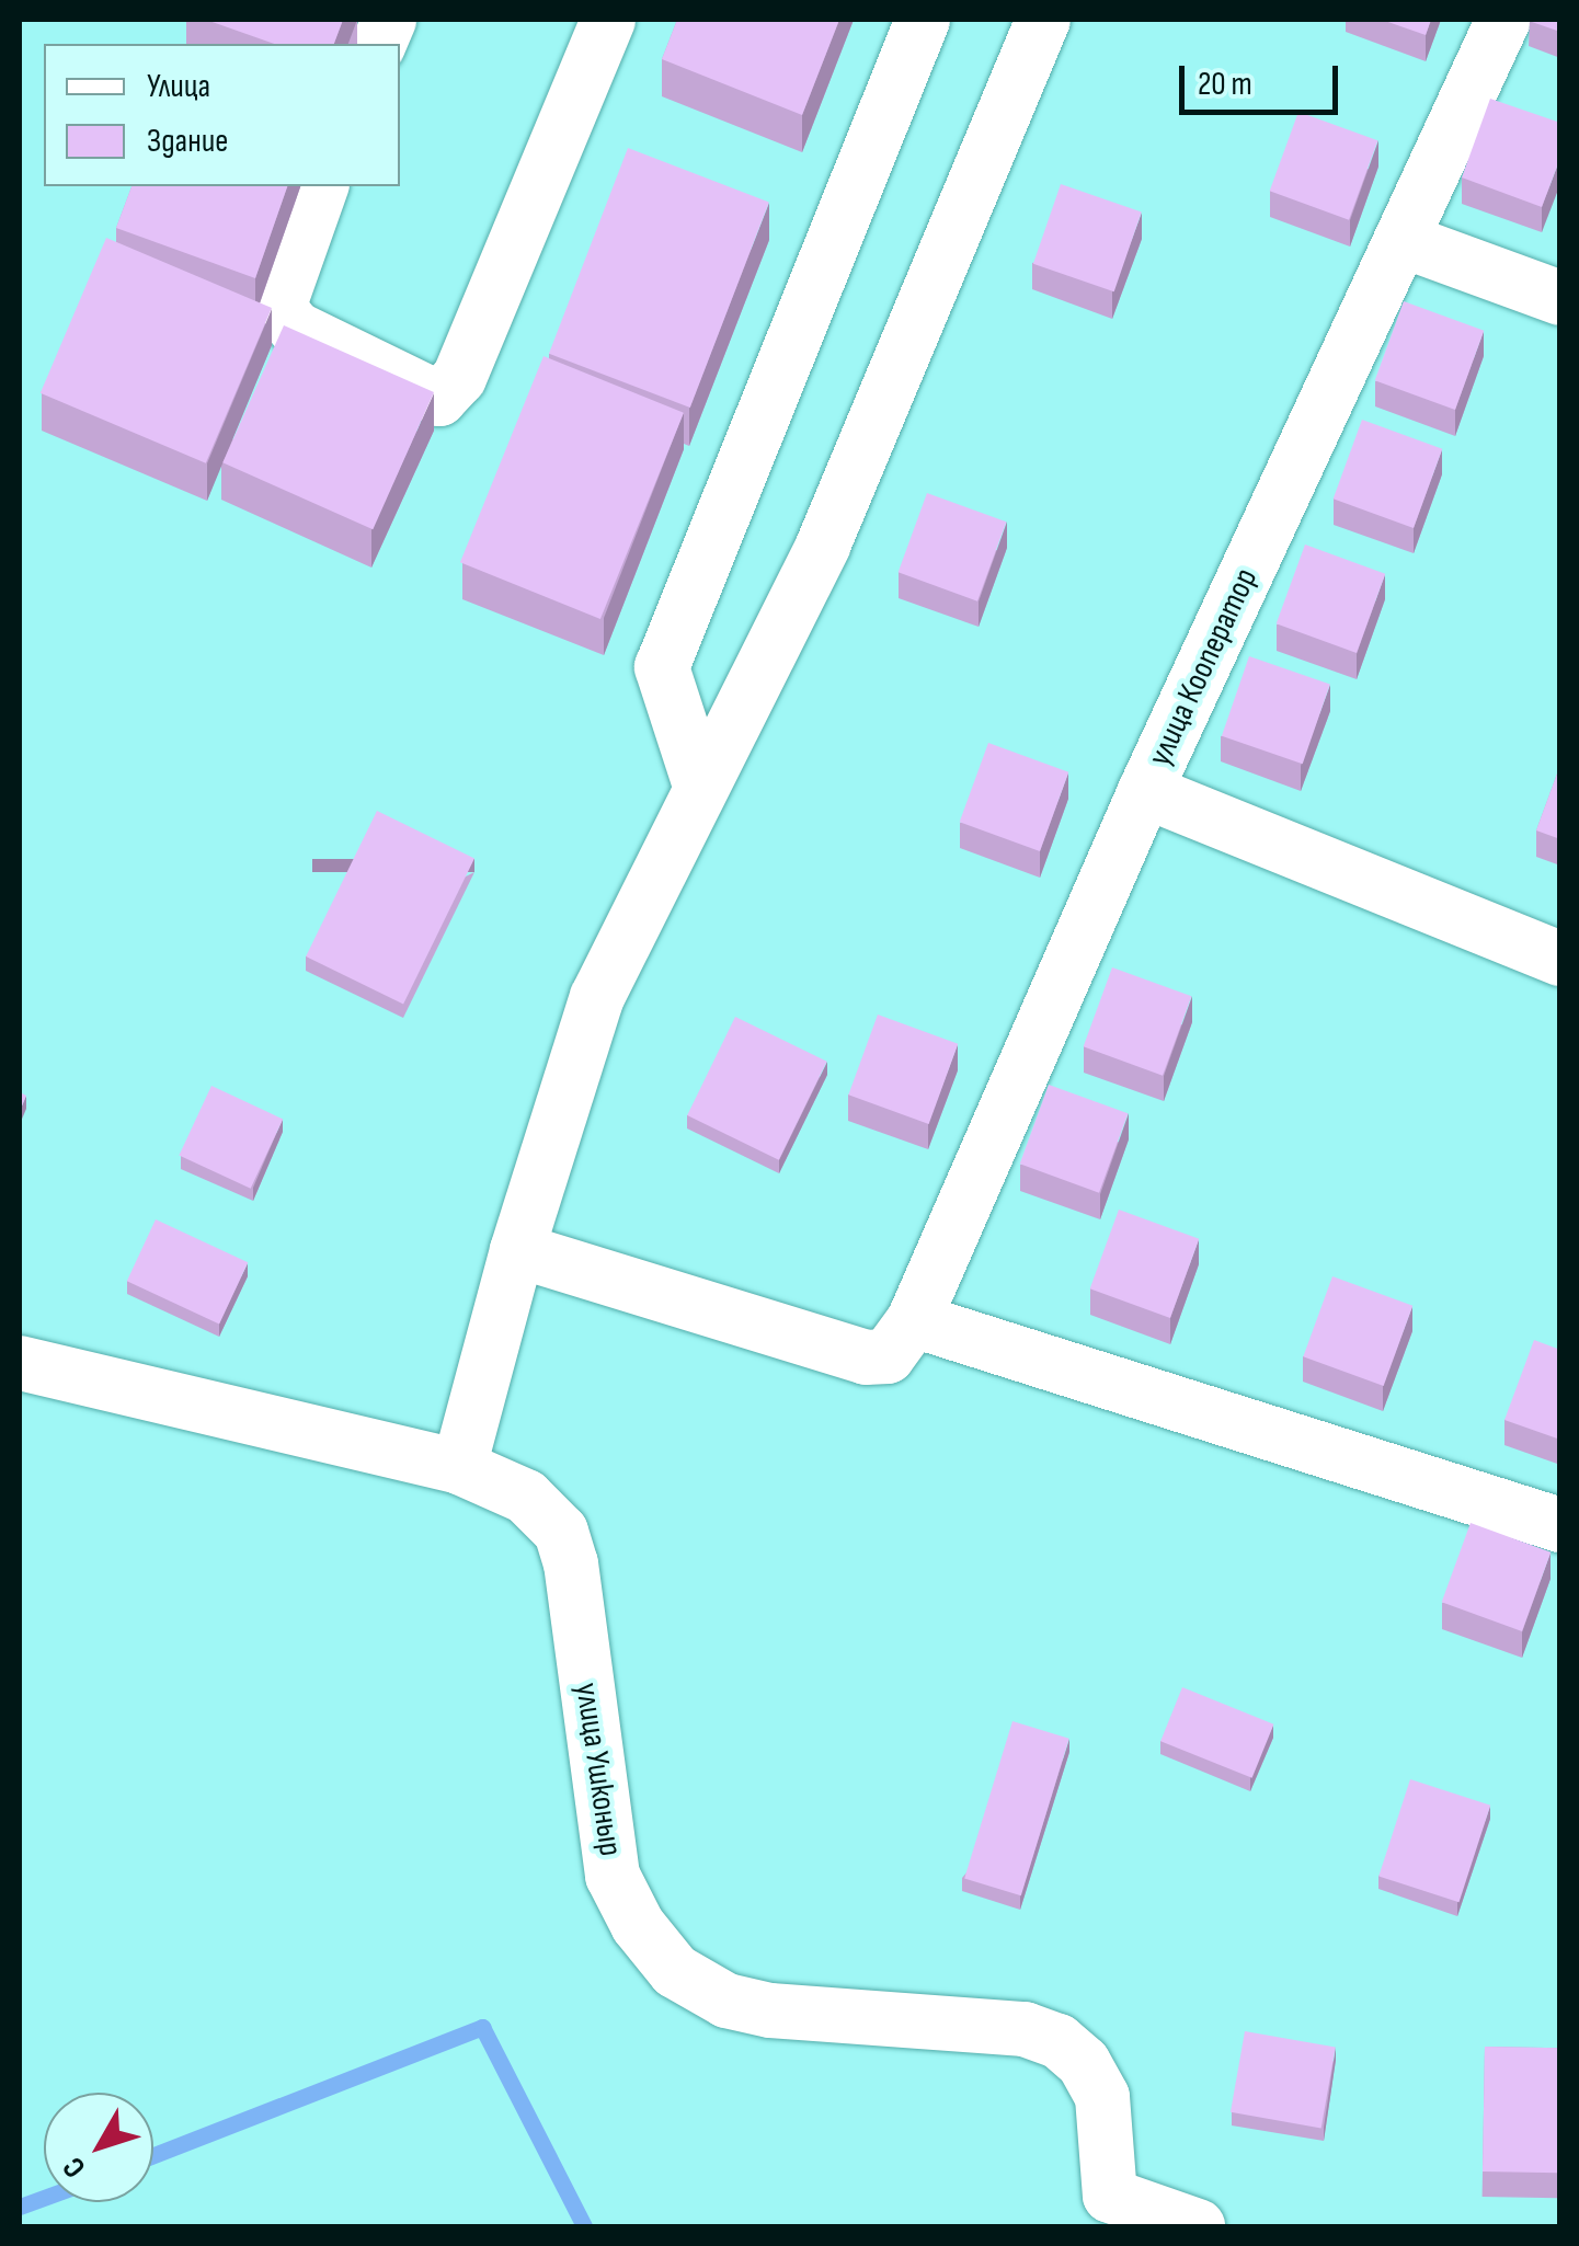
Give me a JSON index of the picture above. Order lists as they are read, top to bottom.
{
  "streets": {
    "street": ["улица Кооператор", "улица Ушконыр"]
  },
  "legend": ["Улица", "Здание"],
  "scale_bar": "20 m",
  "north": "bottom left"
}
